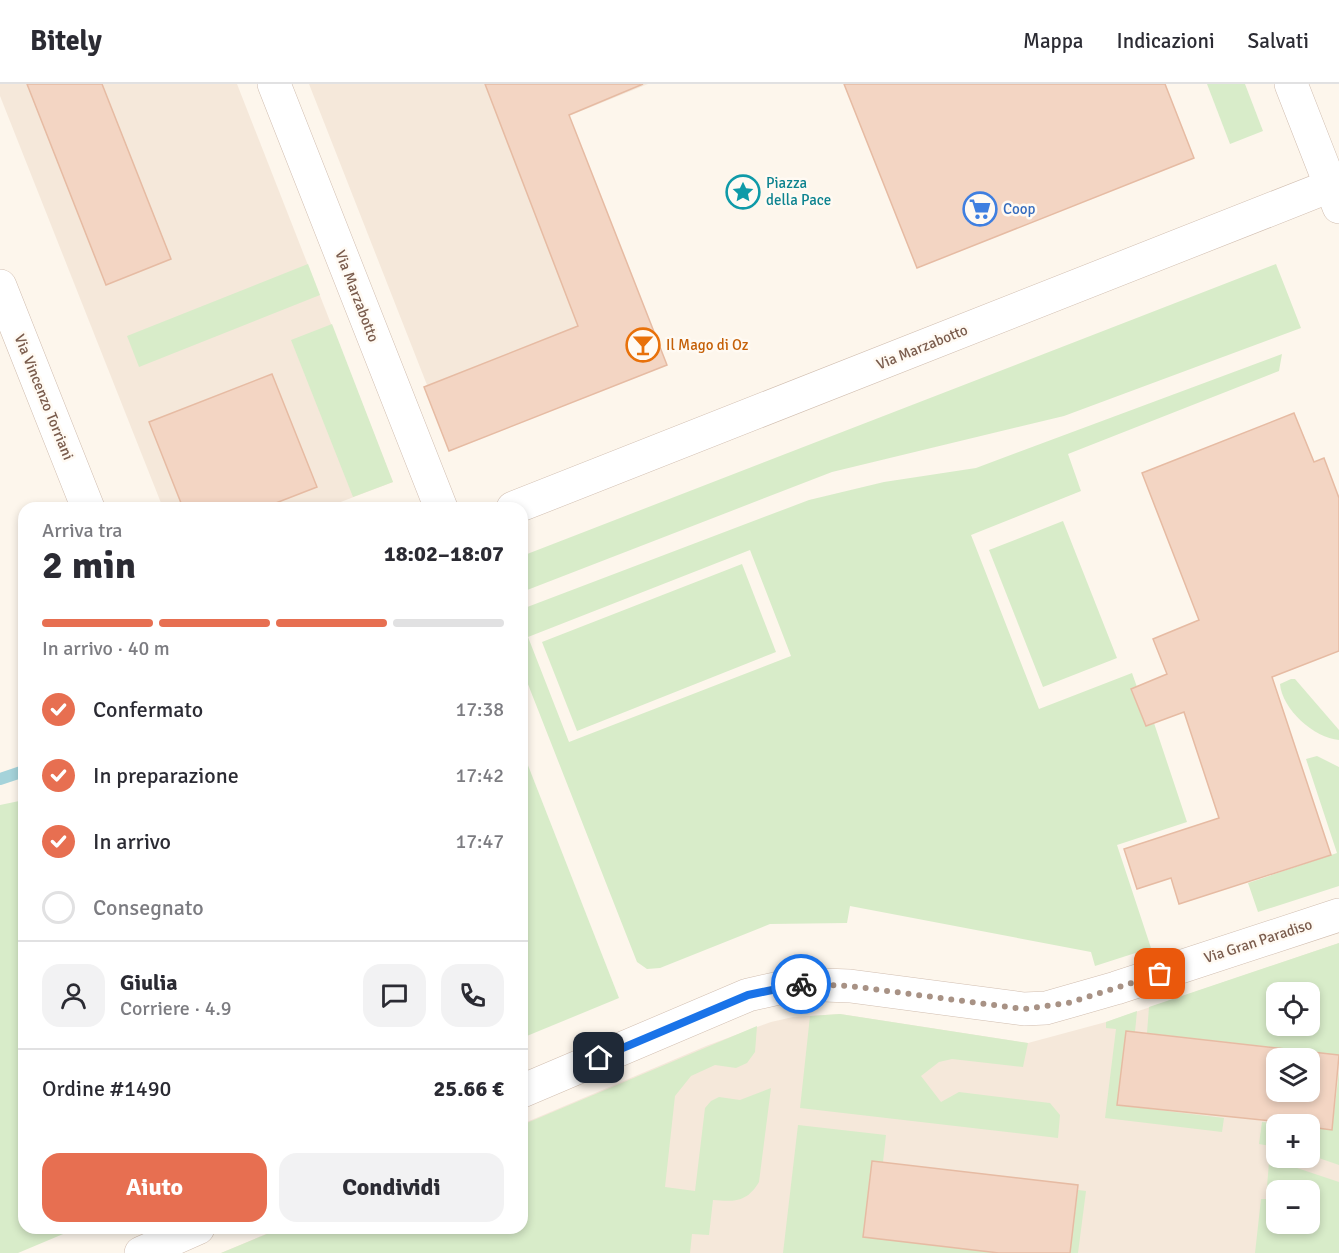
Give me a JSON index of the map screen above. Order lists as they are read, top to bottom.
{
  "streets": {
    "street": ["Via Marzabotto", "Via Vincenzo Torriani", "Via Gran Paradiso"]
  },
  "places": {
    "place": ["Piazza della Pace"],
    "supermarket": ["Coop"],
    "bar": ["Il Mago di Oz"]
  },
  "page": {
    "header": "Bitely",
    "nav": ["Mappa", "Indicazioni", "Salvati"],
    "heading": ["2 min", "Arriva tra", "18:02–18:07"],
    "panel": [
      "Giulia",
      "Corriere · 4.9",
      "Ordine #1490",
      "25.66 €"
    ],
    "bar": "In arrivo · 40 m",
    "list": [
      ["Confermato", "17:38"],
      ["In preparazione", "17:42"],
      ["In arrivo", "17:47"],
      "Consegnato"
    ],
    "map_buttons": ["+", "−"],
    "buttons": ["Aiuto", "Condividi"]
  }
}
